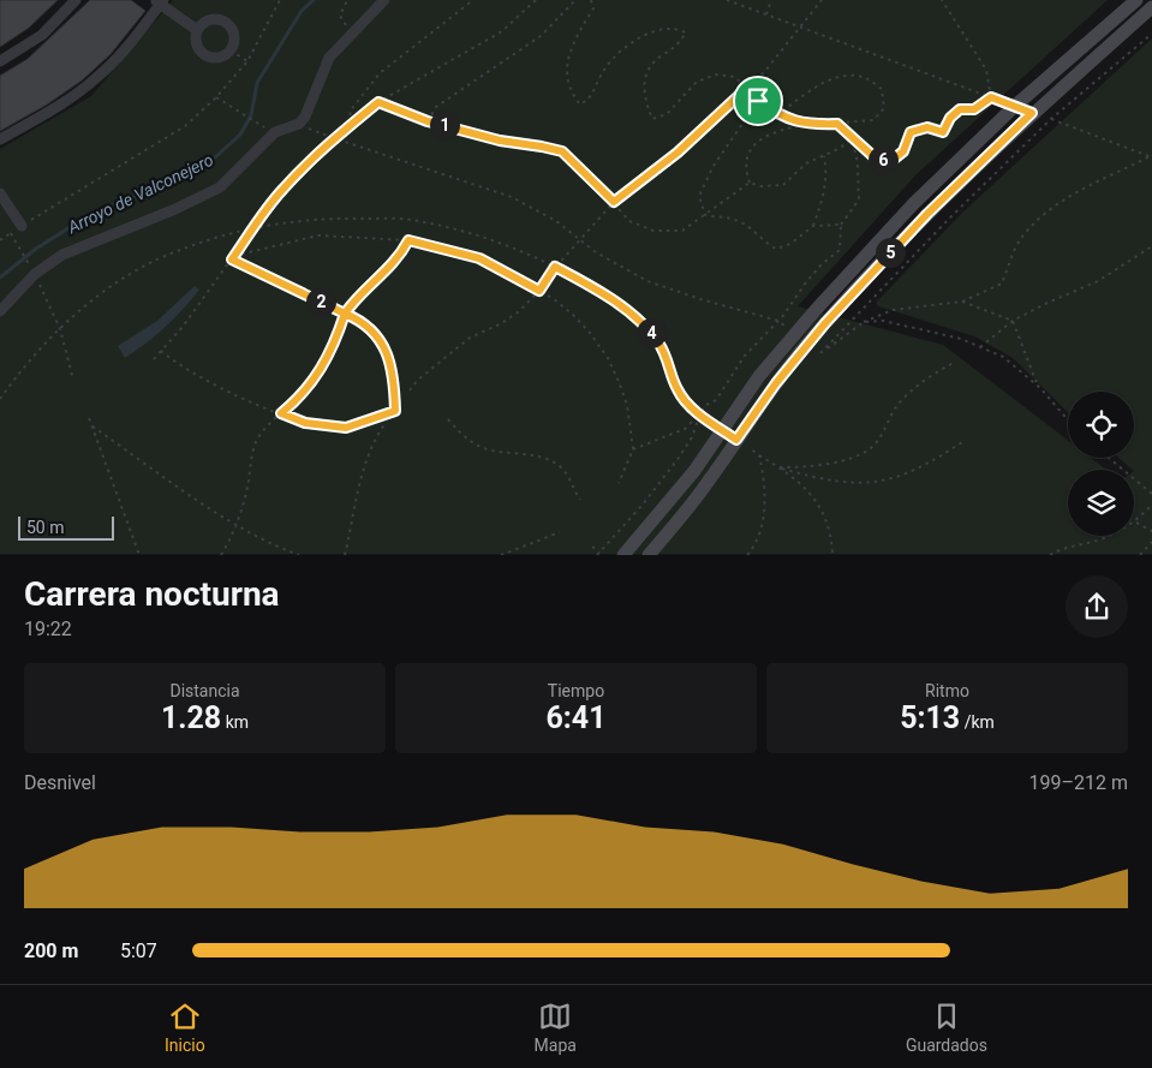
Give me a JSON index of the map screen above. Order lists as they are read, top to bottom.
{
  "water": ["Arroyo de Valconejero"],
  "scale_bar": "50 m",
  "page": {
    "pins": [
      "1",
      "6",
      "5",
      "2",
      "4"
    ],
    "scale": "50 m",
    "heading": ["Carrera nocturna", "19:22"],
    "stats": [
      ["Distancia", "1.28 km"],
      ["Tiempo", "6:41"],
      ["Ritmo", "5:13 /km"]
    ],
    "chart": ["Desnivel", "199–212 m"],
    "list": [
      {
        "name": "200 m",
        "note": "5:07"
      }
    ],
    "tabs": ["Inicio", "Mapa", "Guardados"]
  }
}
